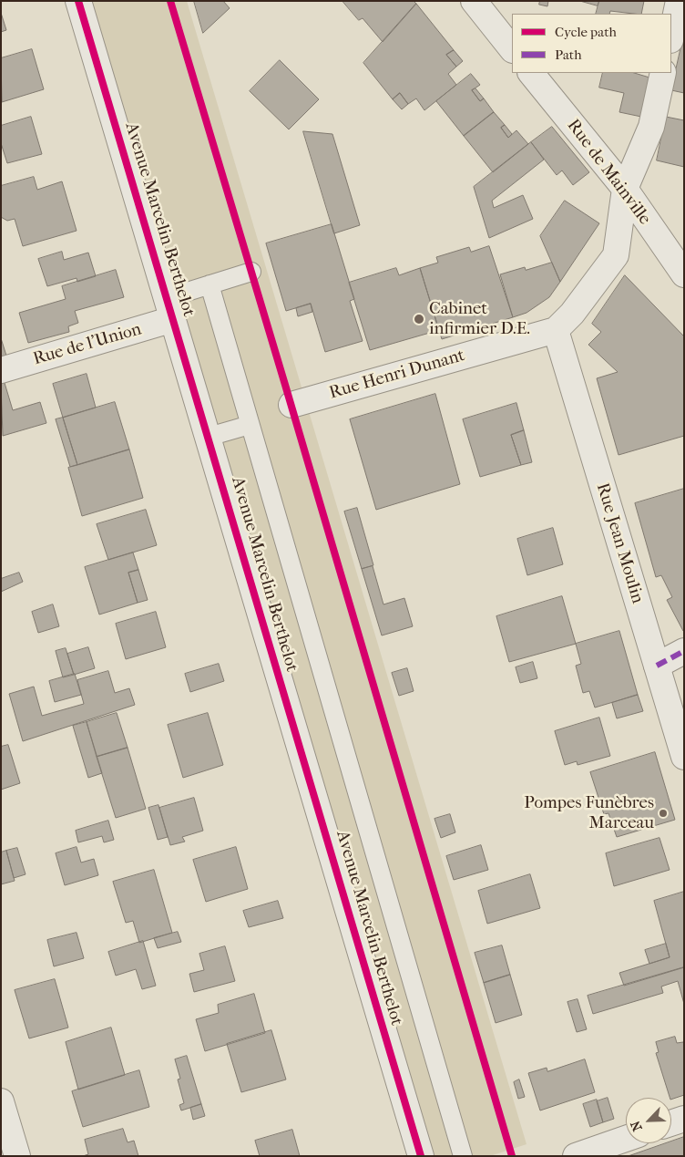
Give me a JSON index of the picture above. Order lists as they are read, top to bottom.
{
  "streets": {
    "street": [
      "Rue de Mainville",
      "Avenue Marcelin Berthelot",
      "Rue de l'Union",
      "Rue Henri Dunant",
      "Rue Jean Moulin"
    ]
  },
  "crossings": [
    ["Rue de Mainville", "Rue Henri Dunant"],
    ["Avenue Marcelin Berthelot", "Rue de l'Union"],
    ["Rue Henri Dunant", "Rue Jean Moulin"]
  ],
  "places": ["Cabinet infirmier D.E.", "Pompes Funèbres Marceau"],
  "legend": ["Cycle path", "Path"],
  "north": "bottom left"
}
